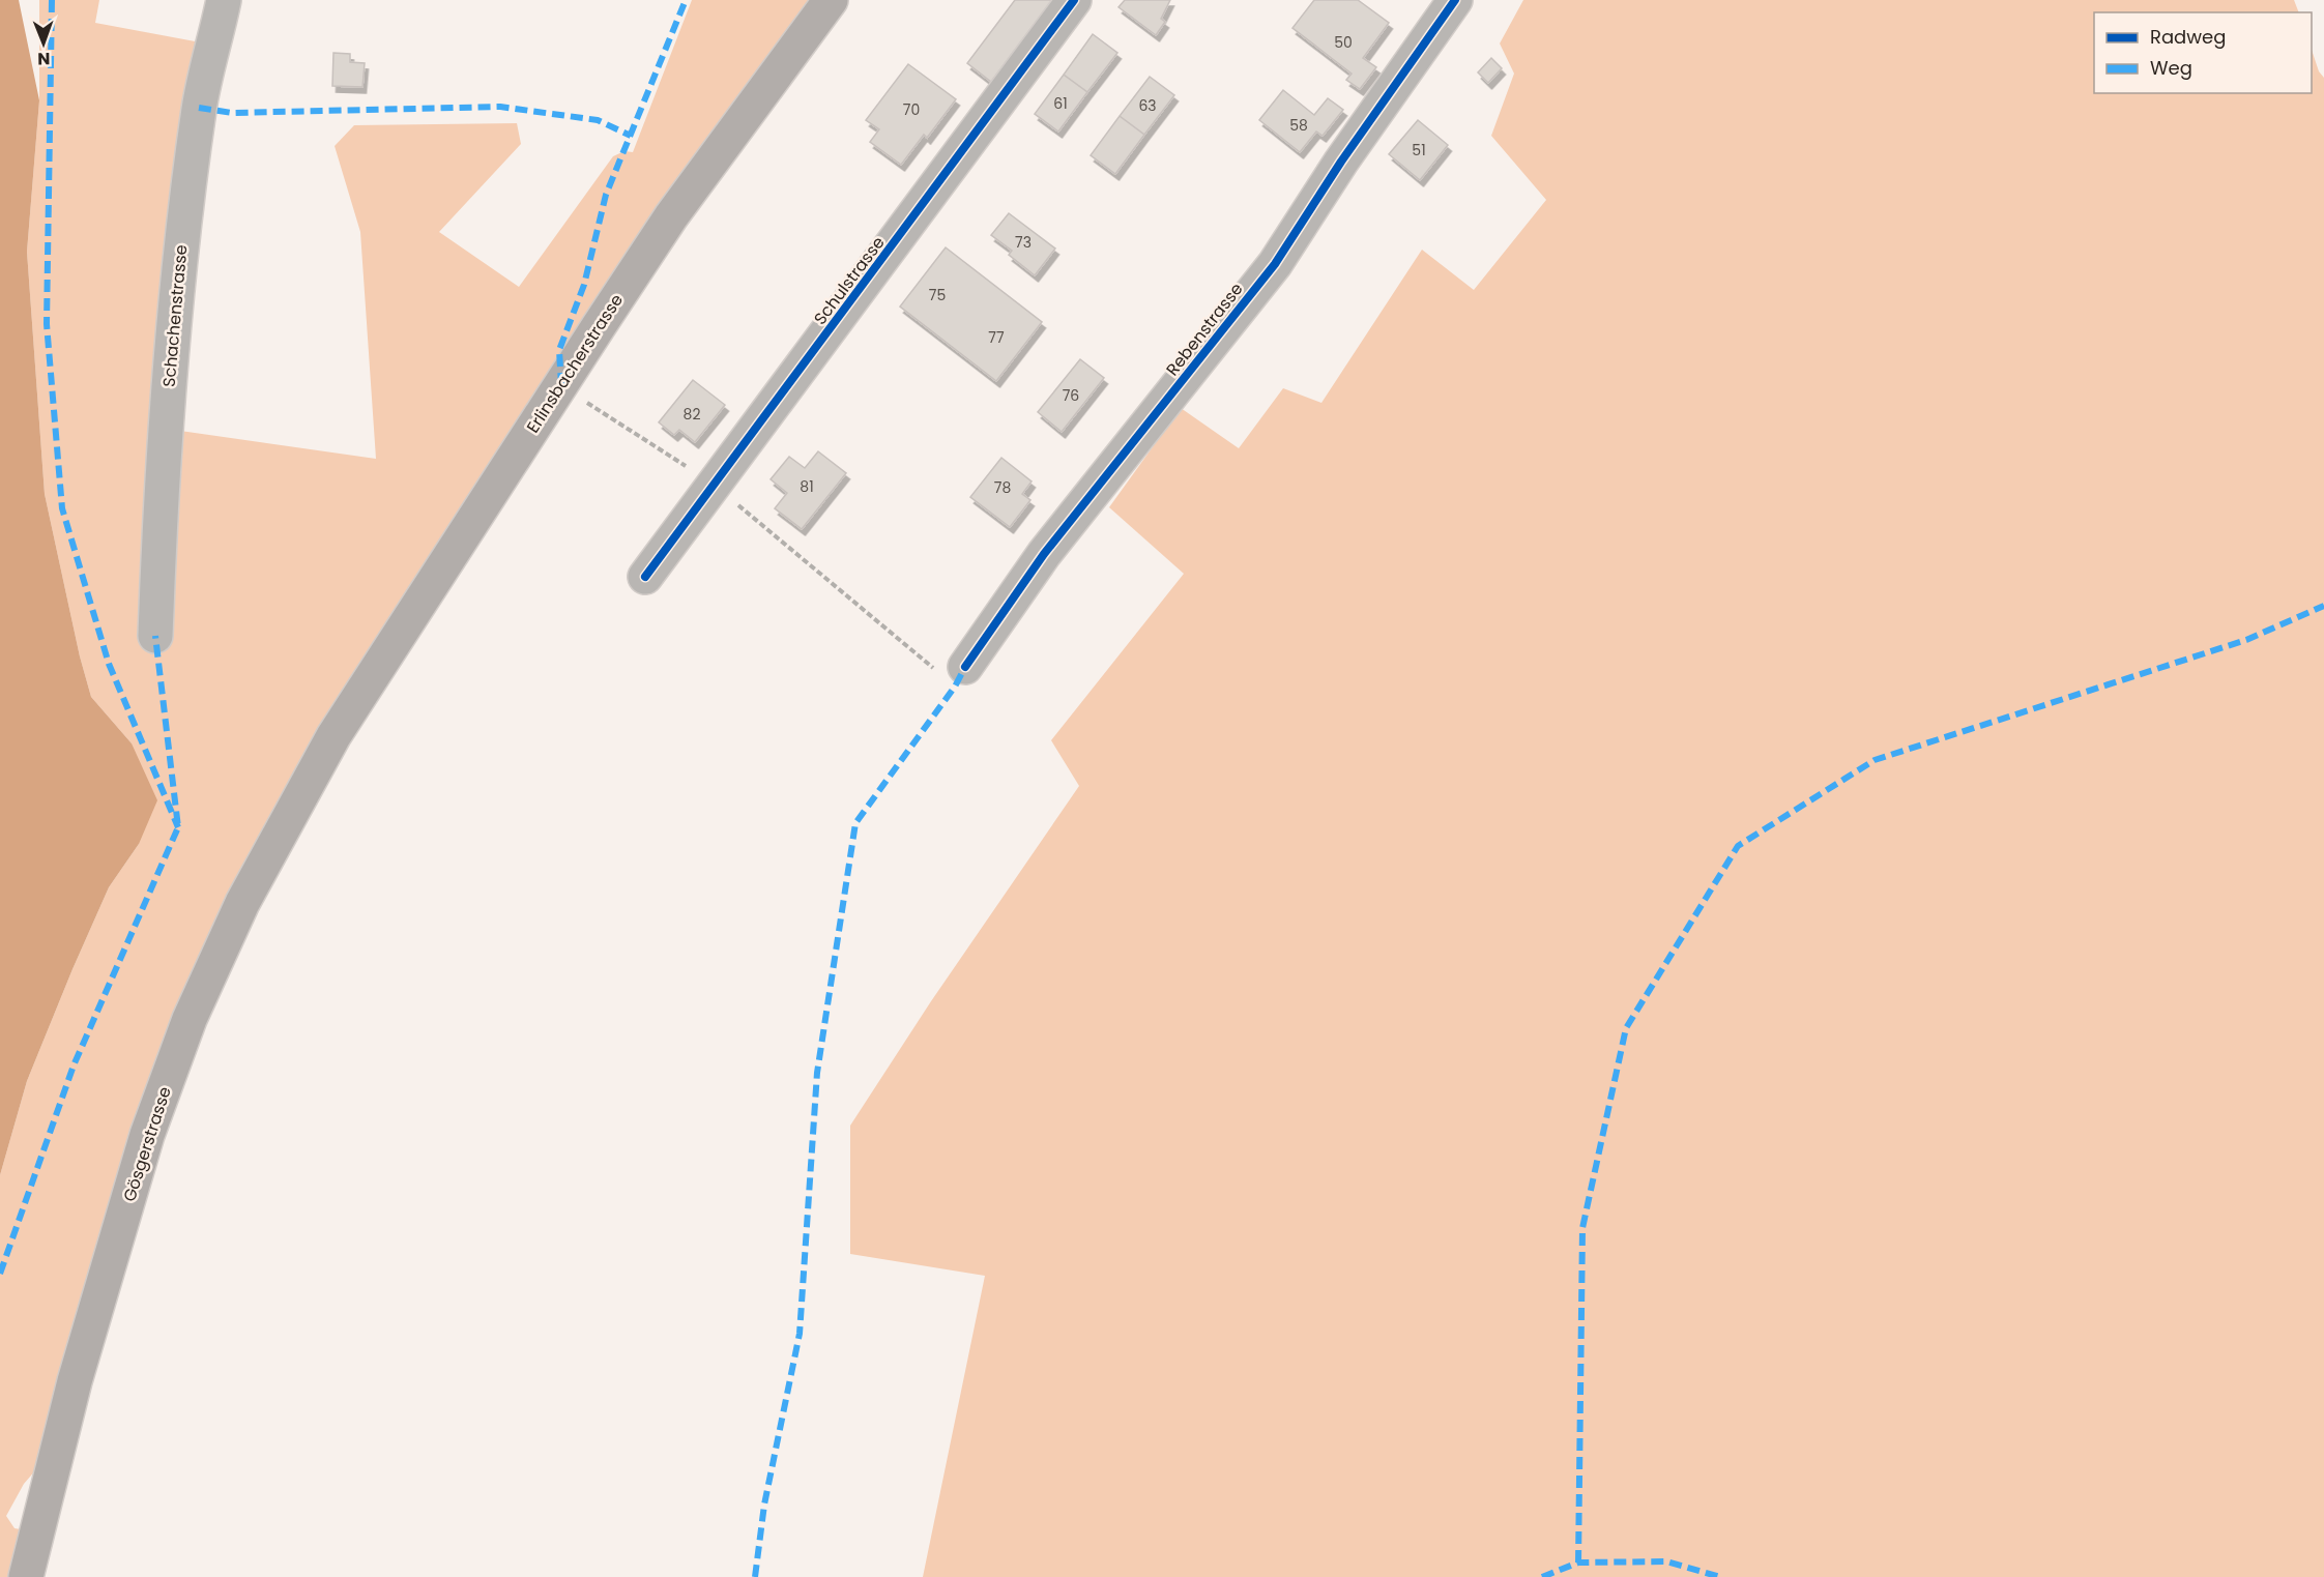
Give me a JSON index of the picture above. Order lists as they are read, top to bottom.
{
  "streets": {
    "main road": ["Erlinsbacherstrasse", "Gösgerstrasse"],
    "street": ["Schulstrasse", "Schachenstrasse", "Rebenstrasse"]
  },
  "crossings": [
    ["Erlinsbacherstrasse", "Gösgerstrasse"]
  ],
  "house_numbers": [
    "50",
    "61",
    "63",
    "70",
    "58",
    "51",
    "73",
    "75",
    "77",
    "76",
    "82",
    "81",
    "78"
  ],
  "legend": ["Radweg", "Weg"],
  "north": "bottom"
}
